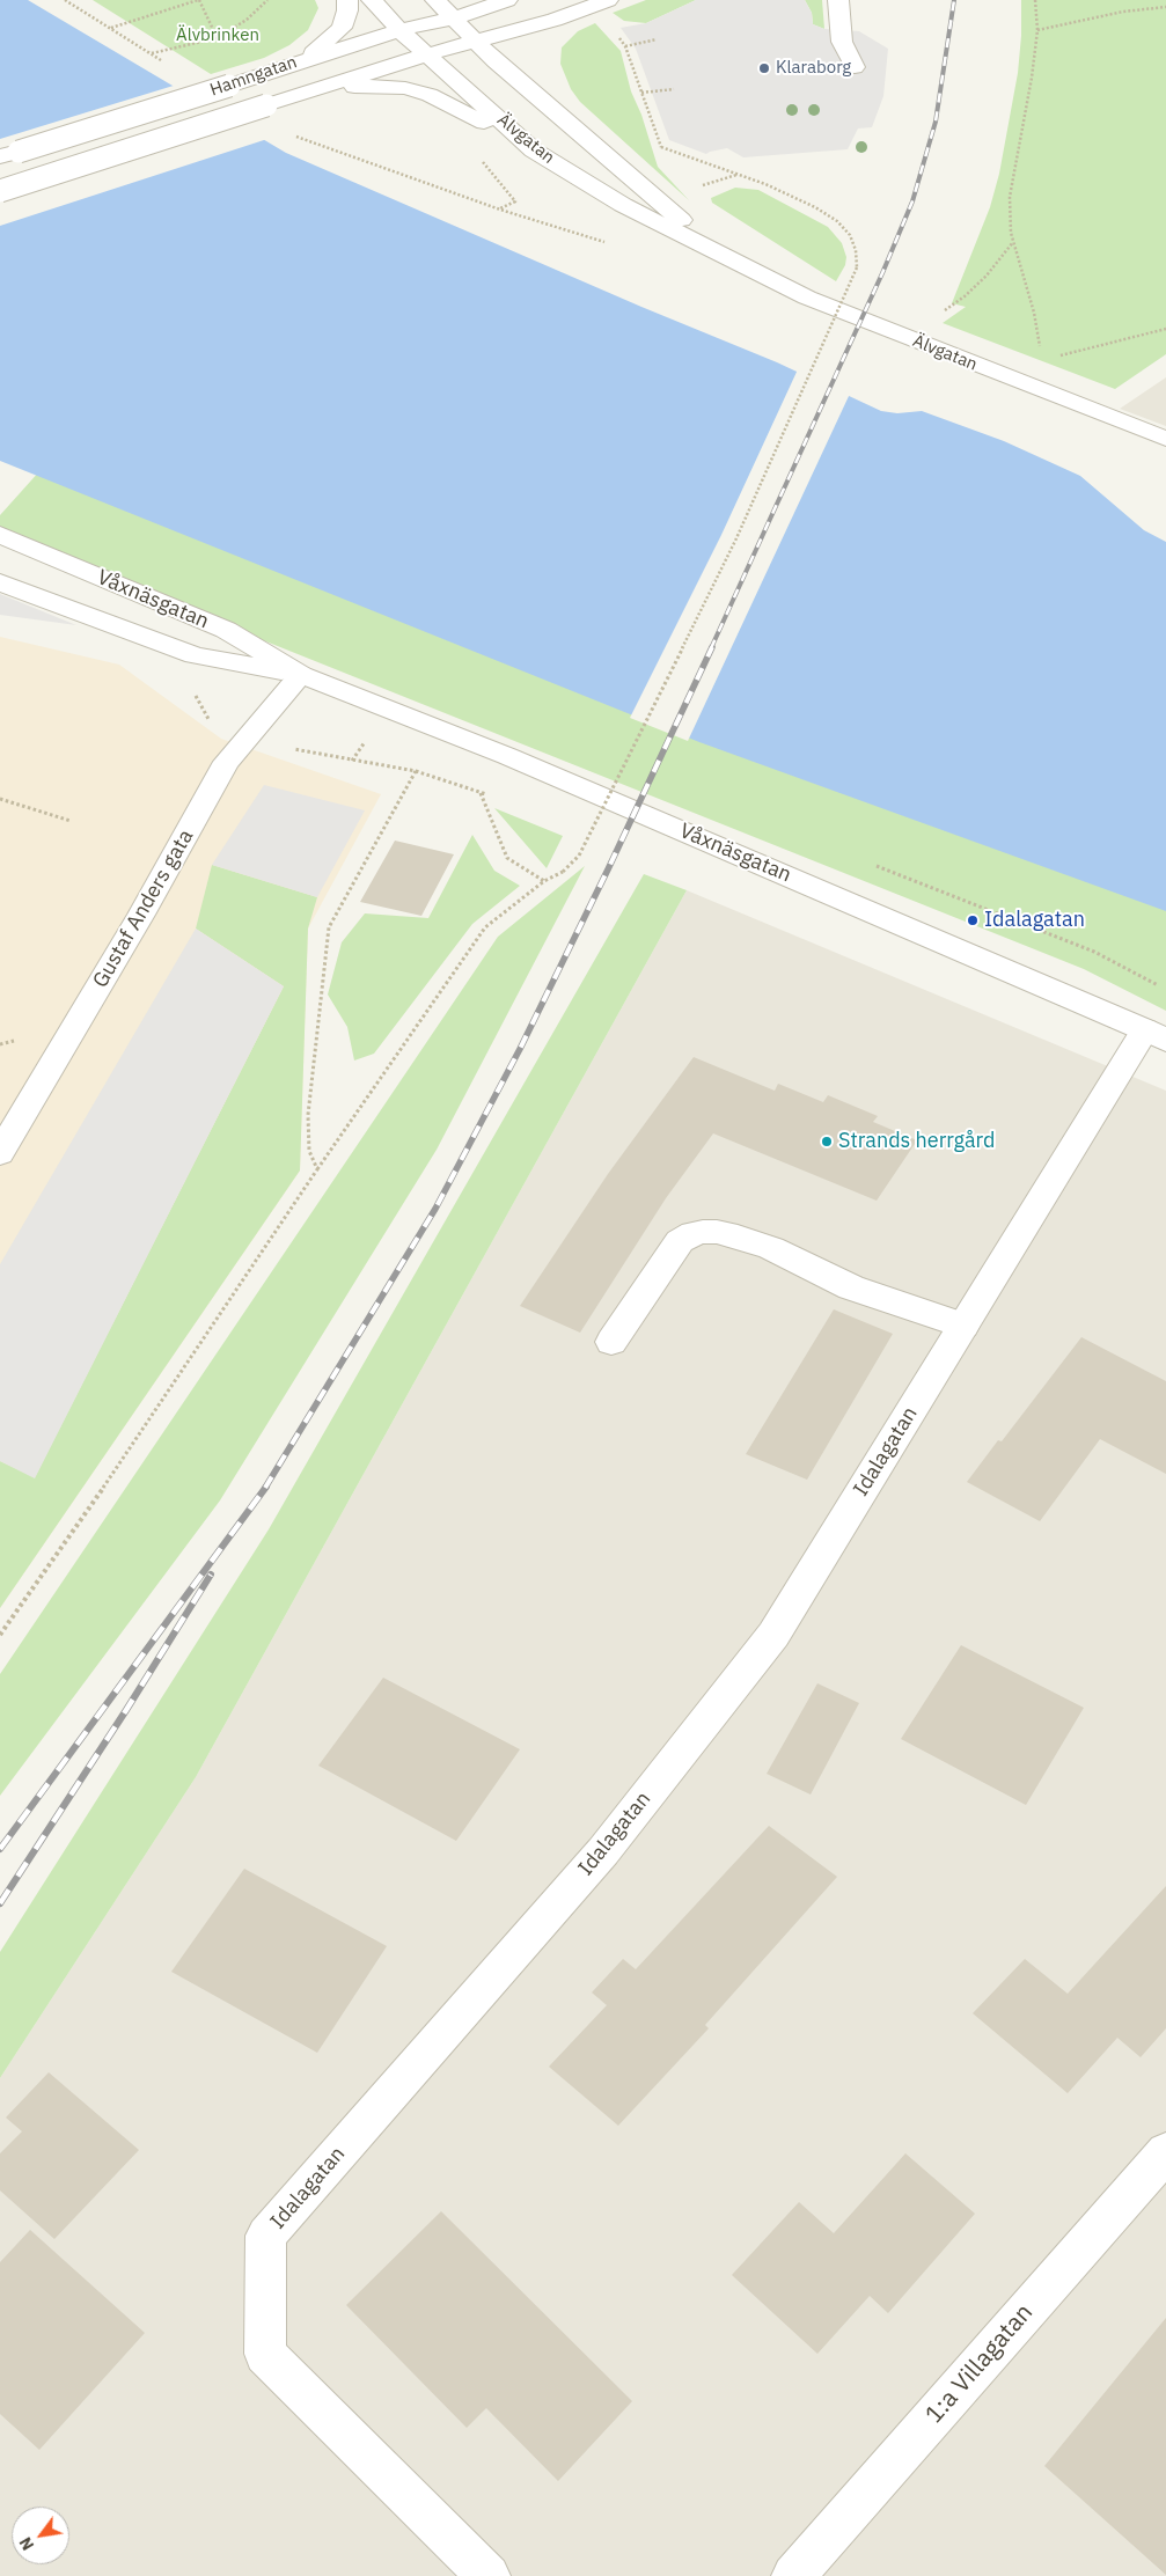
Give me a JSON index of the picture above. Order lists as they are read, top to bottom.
{
  "streets": {
    "street": [
      "Hamngatan",
      "Älvgatan",
      "Våxnäsgatan",
      "Gustaf Anders gata",
      "Idalagatan",
      "1:a Villagatan"
    ]
  },
  "crossings": [
    ["Hamngatan", "Älvgatan"],
    ["Våxnäsgatan", "Gustaf Anders gata"],
    ["Våxnäsgatan", "Idalagatan"]
  ],
  "parks": ["Älvbrinken"],
  "places": ["Klaraborg", "Idalagatan", "Strands herrgård"],
  "north": "bottom left"
}
